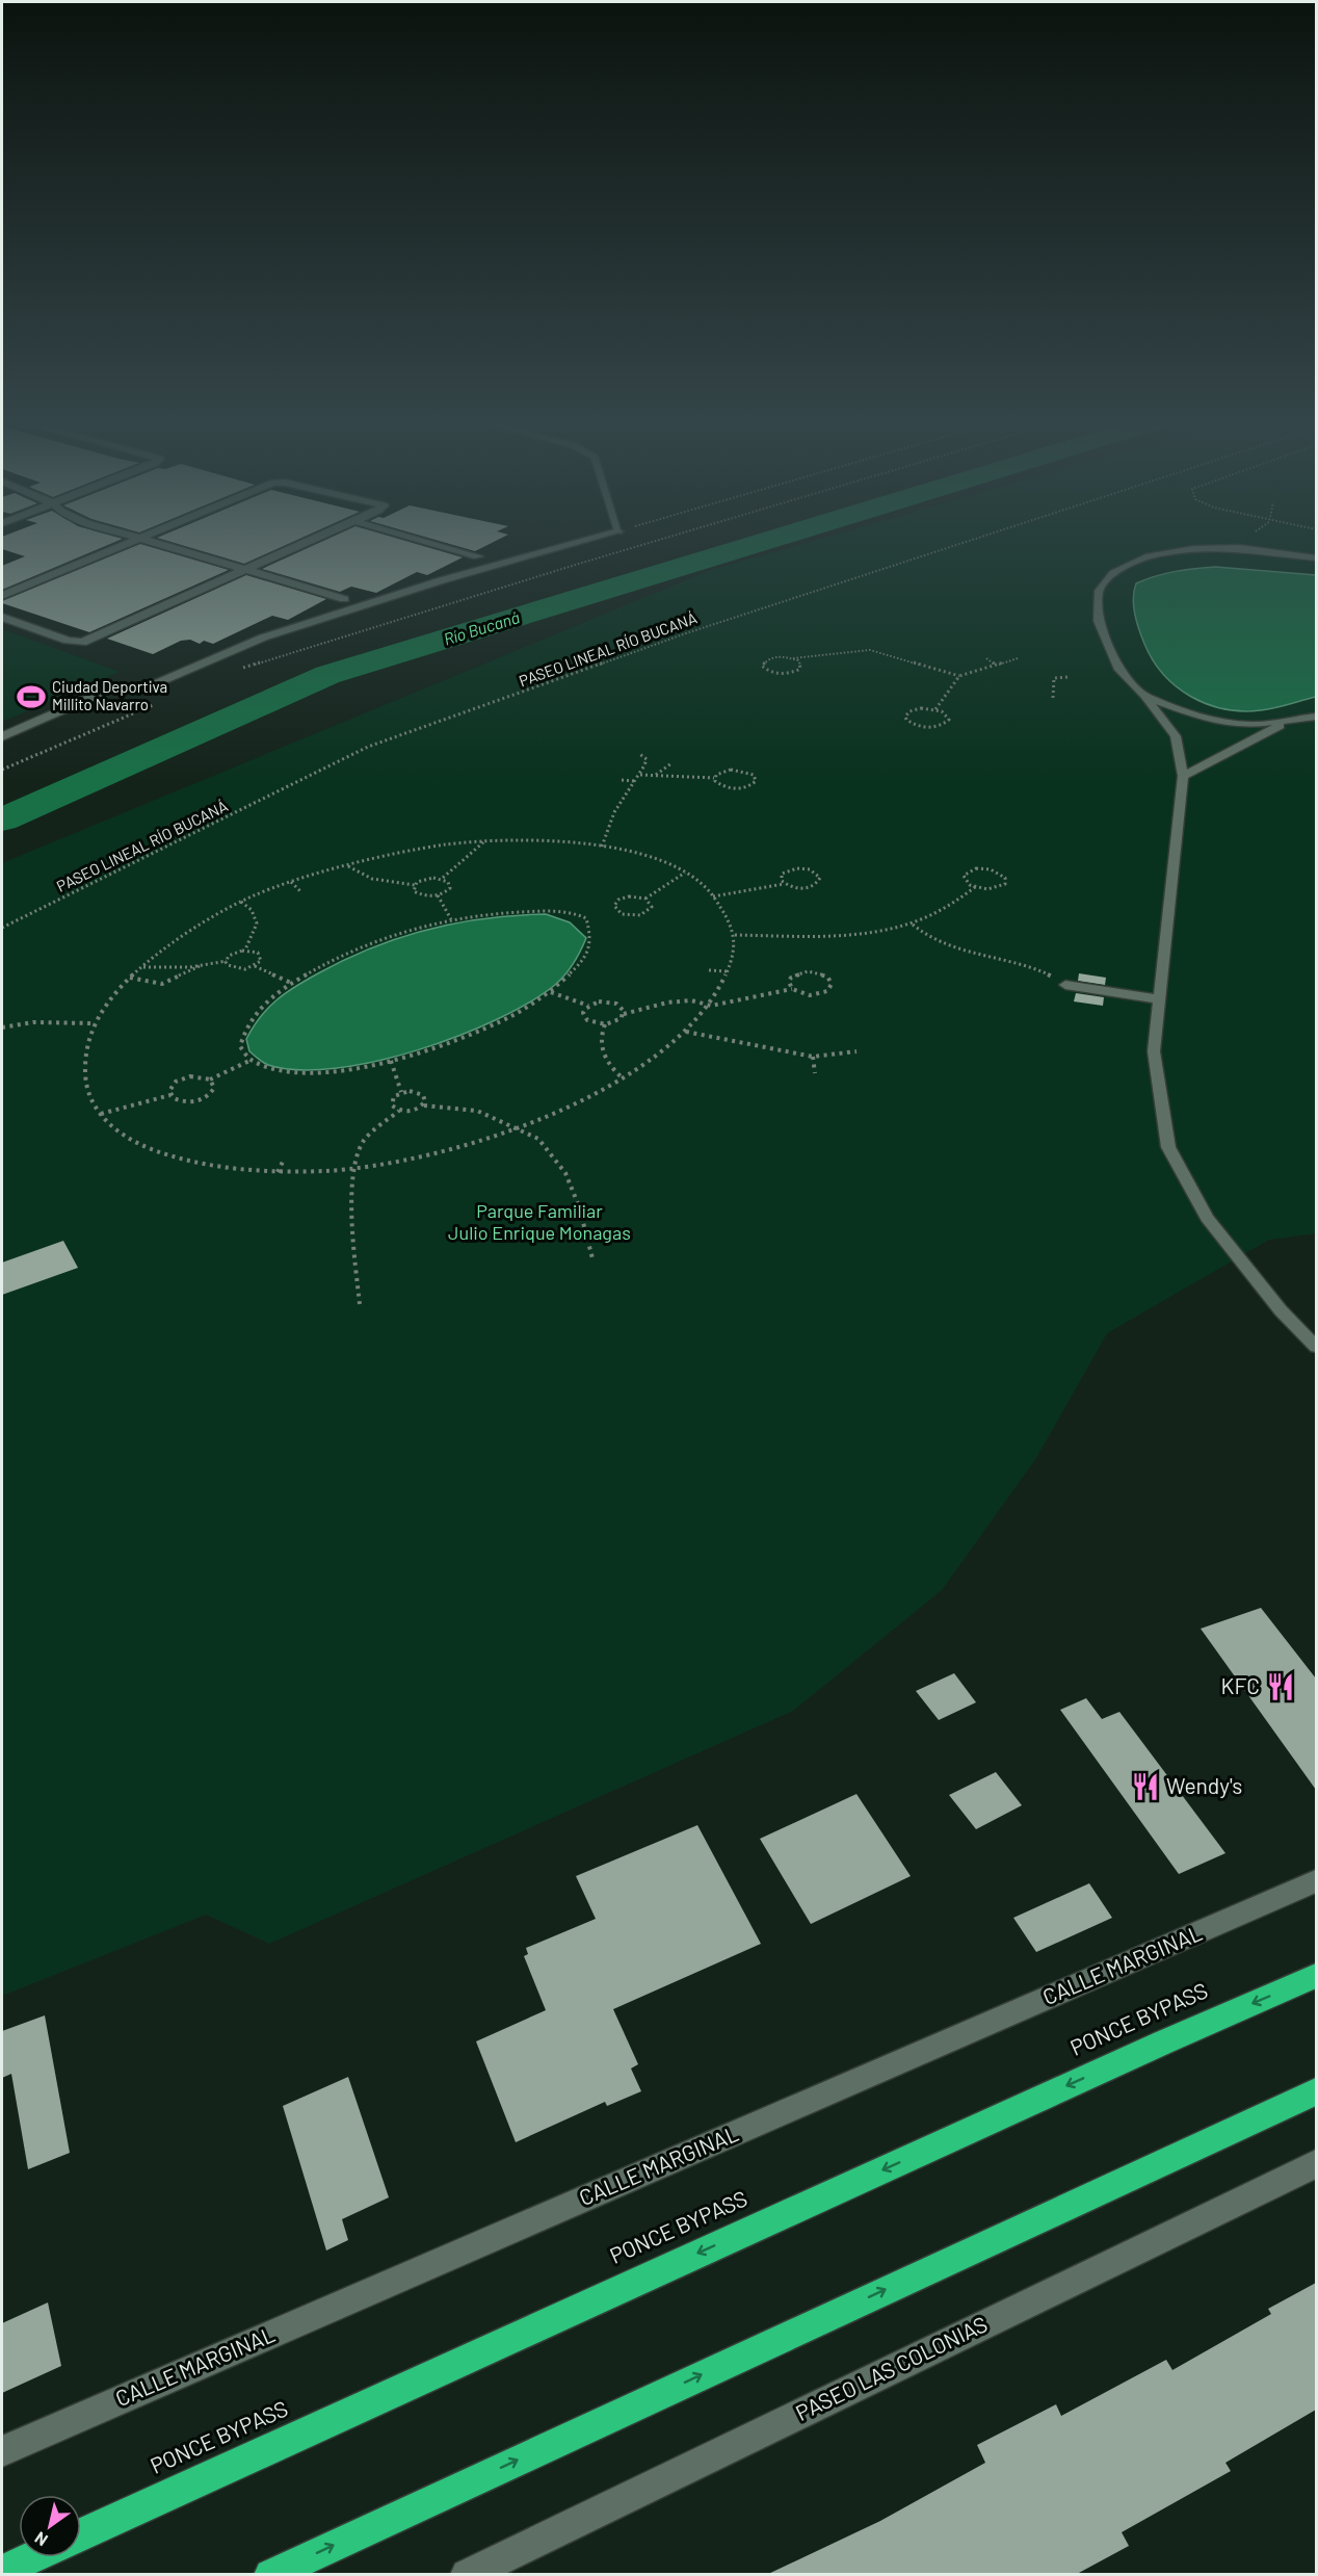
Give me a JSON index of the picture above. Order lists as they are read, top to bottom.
{
  "streets": {
    "highway": ["PONCE BYPASS"],
    "street": ["CALLE MARGINAL", "PASEO LAS COLONIAS"],
    "path": ["PASEO LINEAL RÍO BUCANÁ"]
  },
  "water": ["Río Bucaná"],
  "parks": ["Parque Familiar Julio Enrique Monagas"],
  "places": {
    "sports": ["Ciudad Deportiva Millito Navarro"],
    "restaurant": ["KFC", "Wendy's"]
  },
  "north": "bottom left"
}
